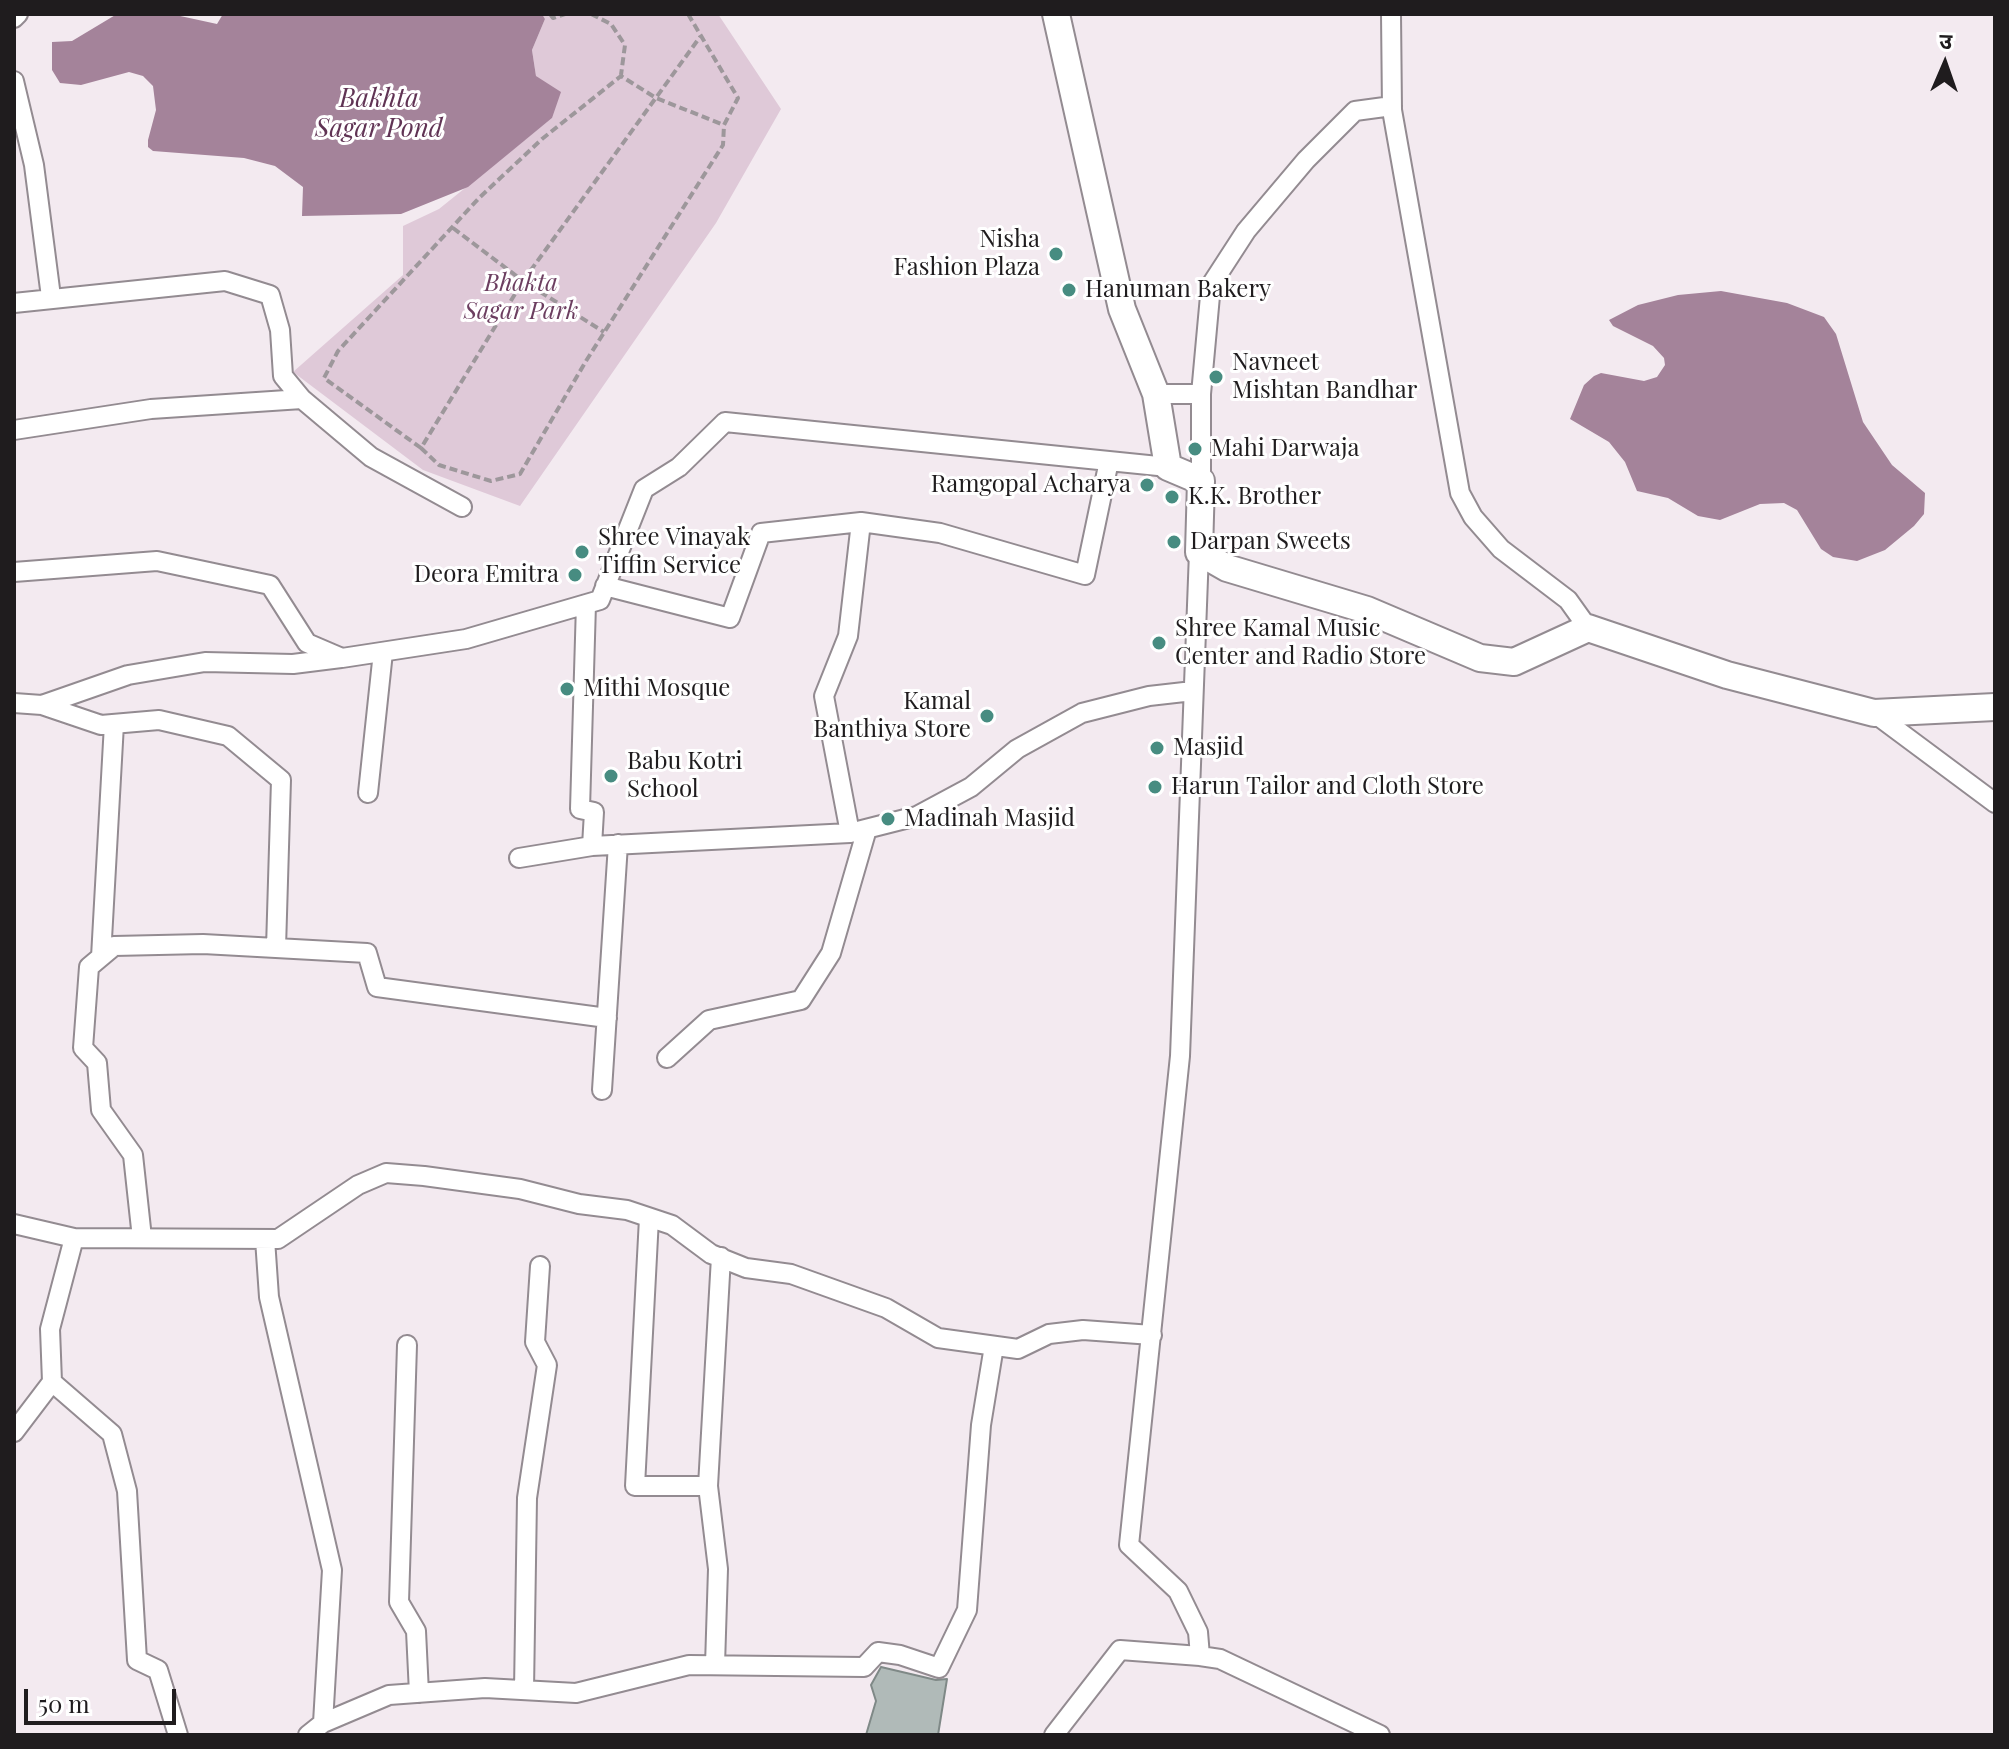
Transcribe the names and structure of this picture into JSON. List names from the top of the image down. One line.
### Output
{"water":["Bakhta Sagar Pond"],"parks":["Bhakta Sagar Park"],"places":["Nisha Fashion Plaza","Hanuman Bakery","Navneet Mishtan Bandhar","Mahi Darwaja","Ramgopal Acharya","K.K. Brother","Darpan Sweets","Shree Vinayak Tiffin Service","Deora Emitra","Shree Kamal Music Center and Radio Store","Mithi Mosque","Kamal Banthiya Store","Masjid","Babu Kotri School","Harun Tailor and Cloth Store","Madinah Masjid"],"scale_bar":"50 m","north":"top"}
